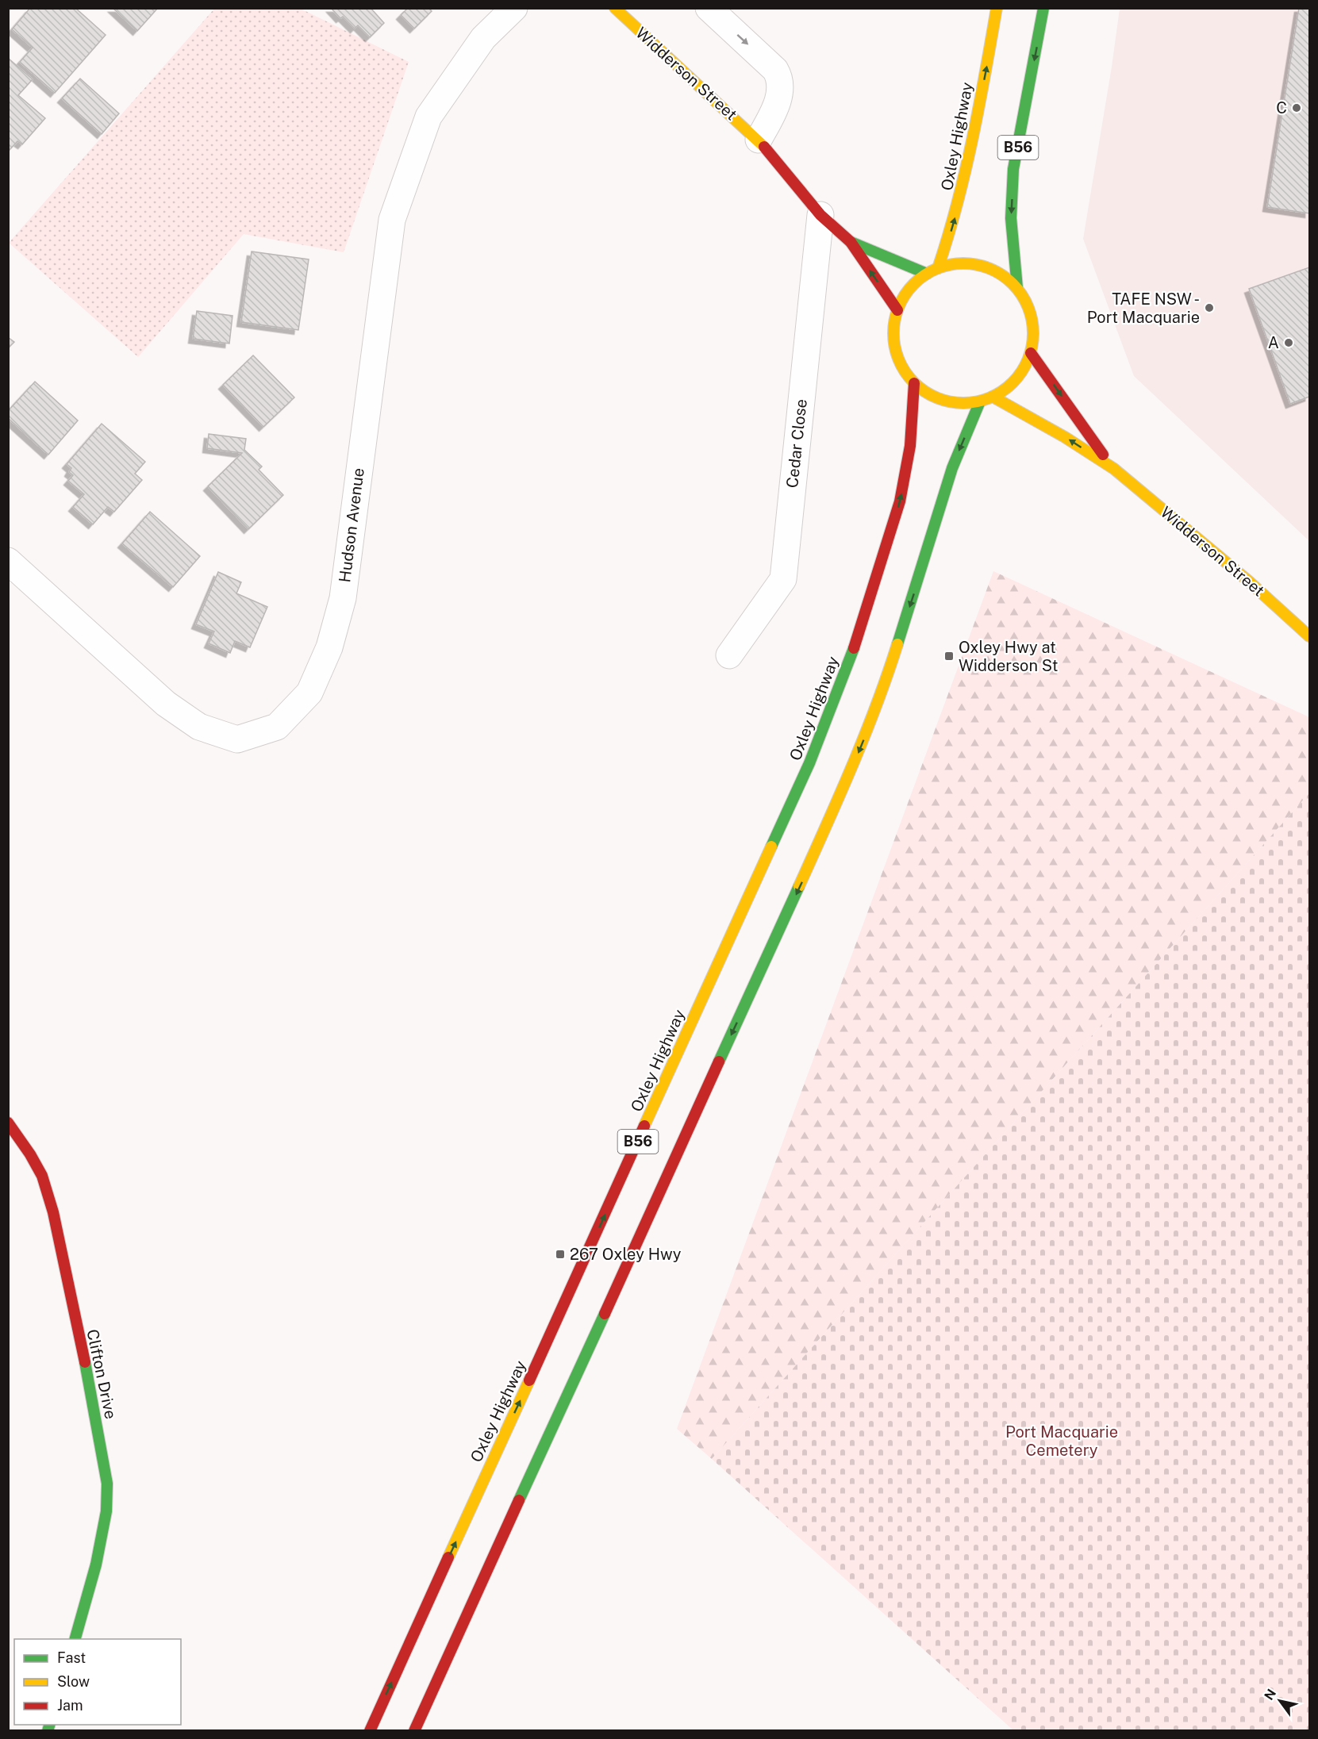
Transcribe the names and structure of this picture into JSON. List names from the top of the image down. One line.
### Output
{"streets":{"main road":["Widderson Street","Oxley Highway","B56","Clifton Drive"],"street":["Cedar Close","Hudson Avenue"]},"crossings":[["Widderson Street","Oxley Highway"],["Widderson Street","B56"],["Widderson Street","Cedar Close"],["Oxley Highway","B56"]],"parks":["Port Macquarie Cemetery"],"places":{"other":["C","TAFE NSW - Port Macquarie","A"],"transit":["Oxley Hwy at Widderson St","267 Oxley Hwy"]},"legend":["Fast","Slow","Jam"],"north":"top left"}
